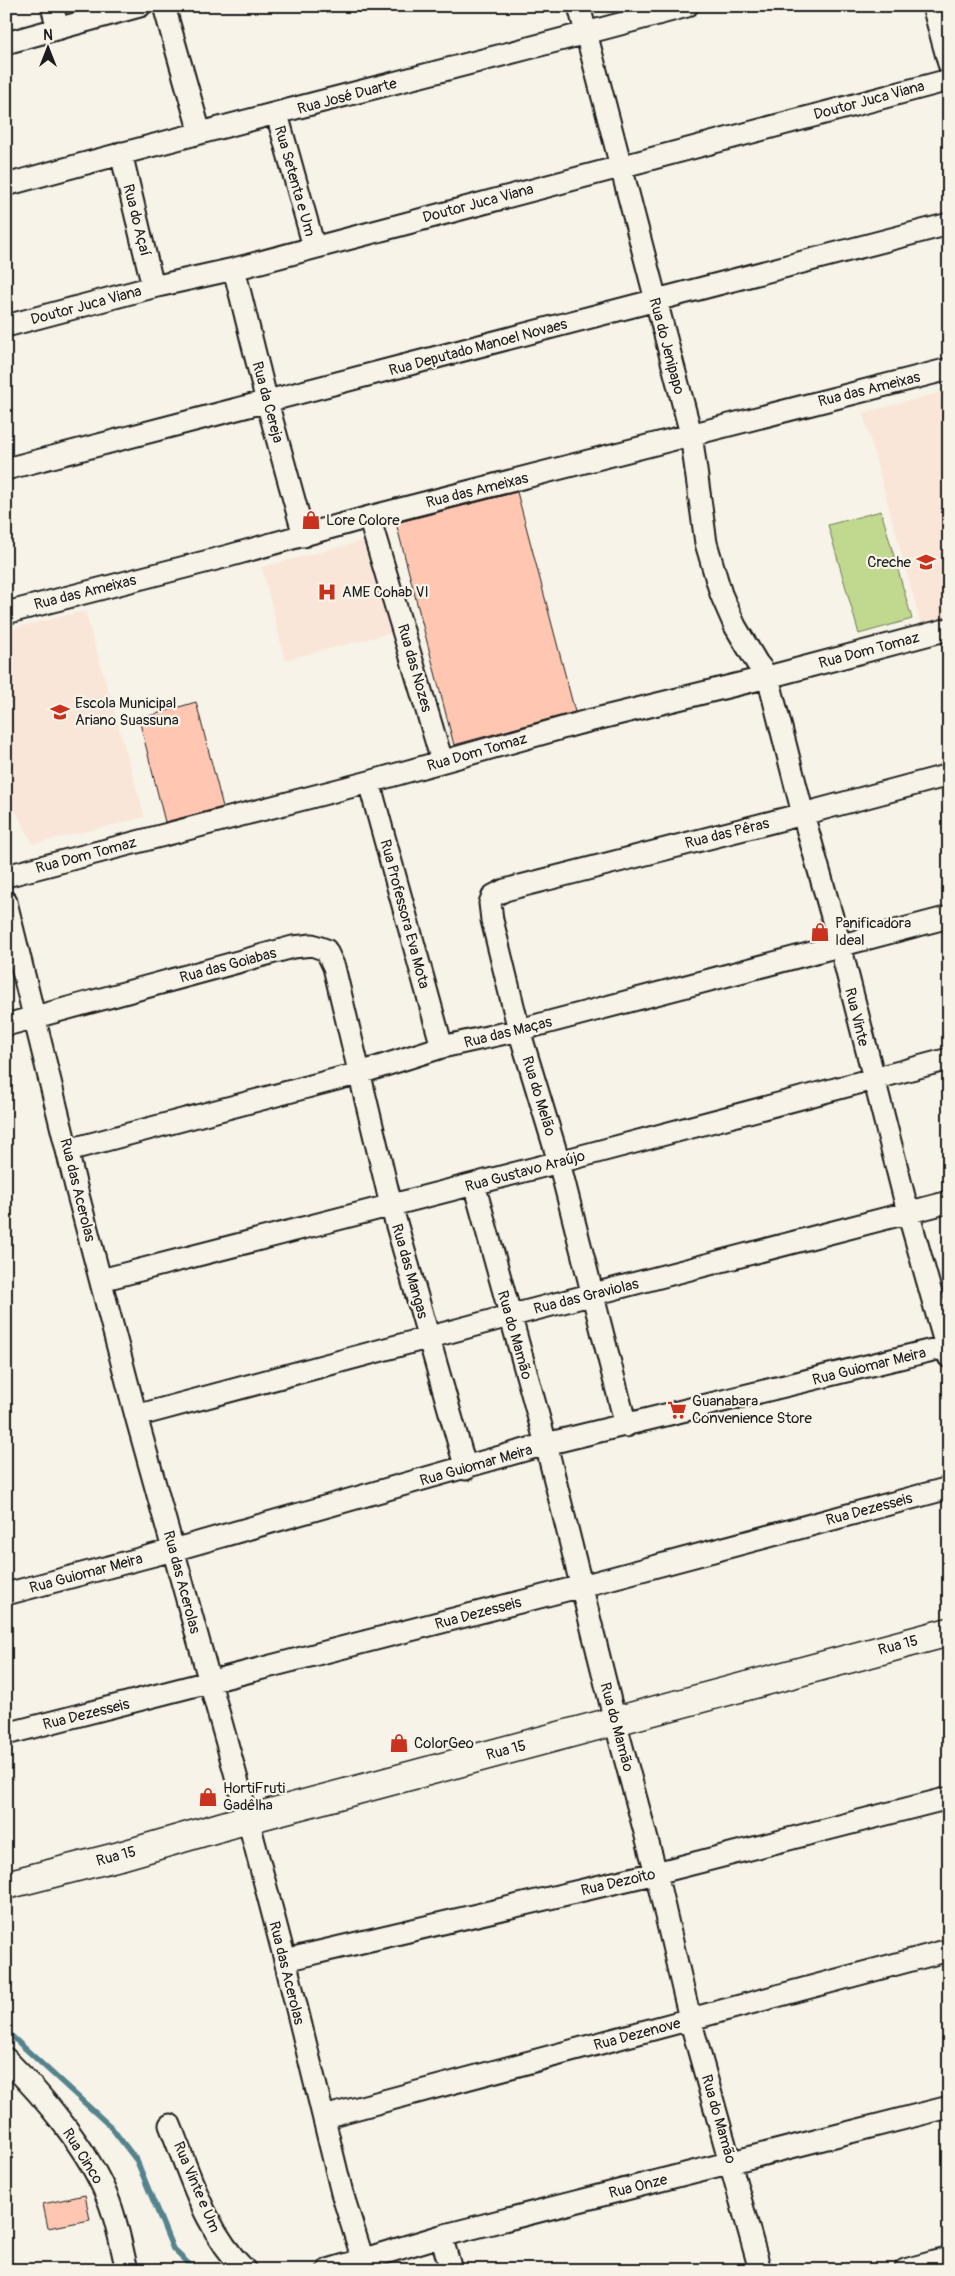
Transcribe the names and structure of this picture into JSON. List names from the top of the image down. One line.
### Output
{"streets":{"main road":["Rua 15"],"street":["Rua José Duarte","Doutor Juca Viana","Rua Setenta e Um","Rua do Açaí","Rua do Jenipapo","Rua Deputado Manoel Novaes","Rua das Ameixas","Rua da Cereja","Rua Dom Tomaz","Rua das Nozes","Rua das Pêras","Rua Professora Eva Mota","Rua das Goiabas","Rua Vinte","Rua das Maças","Rua do Melão","Rua Gustavo Araújo","Rua das Acerolas","Rua das Mangas","Rua das Graviolas","Rua do Mamão","Rua Guiomar Meira","Rua Dezesseis","Rua Dezoito","Rua Dezenove","Rua Cinco","Rua Onze","Rua Vinte e Um"]},"crossings":[["Rua José Duarte","Rua Setenta e Um"],["Rua José Duarte","Rua do Açaí"],["Rua José Duarte","Rua do Jenipapo"],["Doutor Juca Viana","Rua Setenta e Um"],["Doutor Juca Viana","Rua do Açaí"],["Doutor Juca Viana","Rua do Jenipapo"],["Doutor Juca Viana","Rua da Cereja"],["Rua do Jenipapo","Rua Deputado Manoel Novaes"],["Rua do Jenipapo","Rua das Ameixas"],["Rua do Jenipapo","Rua Dom Tomaz"],["Rua do Jenipapo","Rua Vinte"],["Rua Deputado Manoel Novaes","Rua da Cereja"],["Rua das Ameixas","Rua da Cereja"],["Rua das Ameixas","Rua das Nozes"],["Rua Dom Tomaz","Rua das Nozes"],["Rua Dom Tomaz","Rua Professora Eva Mota"],["Rua Dom Tomaz","Rua Vinte"],["Rua das Pêras","Rua Vinte"],["Rua das Pêras","Rua do Melão"],["Rua Professora Eva Mota","Rua das Maças"],["Rua das Goiabas","Rua das Maças"],["Rua das Goiabas","Rua das Acerolas"],["Rua das Goiabas","Rua das Mangas"],["Rua Vinte","Rua das Maças"],["Rua Vinte","Rua Gustavo Araújo"],["Rua Vinte","Rua das Graviolas"],["Rua Vinte","Rua Guiomar Meira"],["Rua das Maças","Rua do Melão"],["Rua das Maças","Rua das Acerolas"],["Rua das Maças","Rua das Mangas"],["Rua do Melão","Rua Gustavo Araújo"],["Rua do Melão","Rua das Graviolas"],["Rua do Melão","Rua Guiomar Meira"],["Rua Gustavo Araújo","Rua das Acerolas"],["Rua Gustavo Araújo","Rua das Mangas"],["Rua Gustavo Araújo","Rua do Mamão"],["Rua das Acerolas","Rua das Graviolas"],["Rua das Acerolas","Rua Guiomar Meira"],["Rua das Acerolas","Rua Dezesseis"],["Rua das Acerolas","Rua 15"],["Rua das Acerolas","Rua Dezoito"],["Rua das Acerolas","Rua Dezenove"],["Rua das Acerolas","Rua Onze"],["Rua das Mangas","Rua das Graviolas"],["Rua das Mangas","Rua Guiomar Meira"],["Rua das Graviolas","Rua do Mamão"],["Rua do Mamão","Rua Guiomar Meira"],["Rua do Mamão","Rua Dezesseis"],["Rua do Mamão","Rua 15"],["Rua do Mamão","Rua Dezoito"],["Rua do Mamão","Rua Dezenove"],["Rua do Mamão","Rua Onze"]],"places":{"shop":["Lore Colore","Panificadora Ideal","ColorGeo","HortiFruti Gadêlha"],"school or university":["Creche","Escola Municipal Ariano Suassuna"],"hospital":["AME Cohab VI"],"supermarket":["Guanabara Convenience Store"]},"north":"top"}
